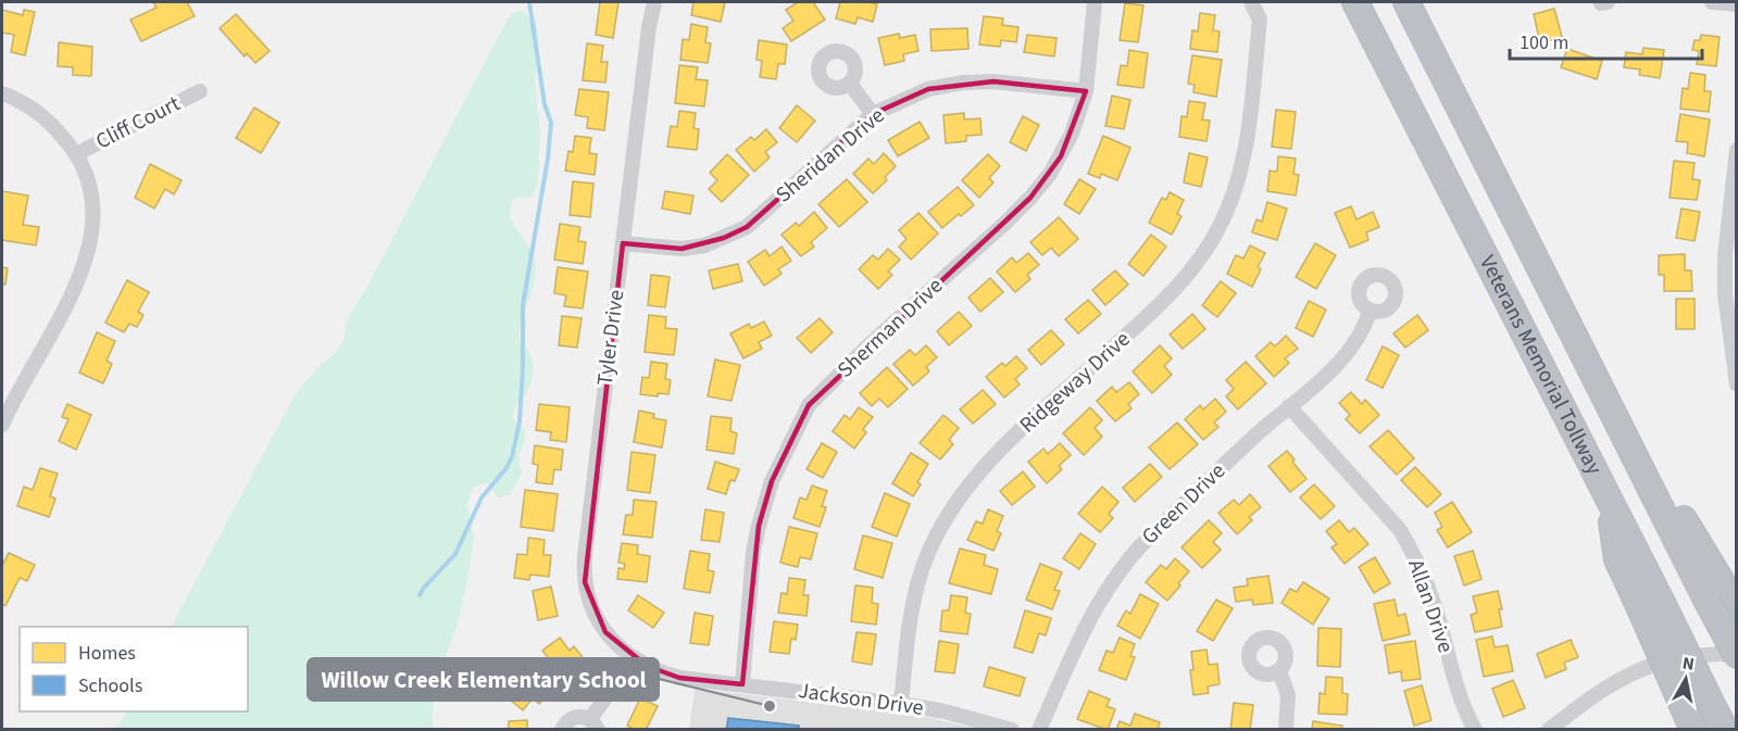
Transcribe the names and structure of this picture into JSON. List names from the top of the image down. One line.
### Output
{"streets":{"highway":["Veterans Memorial Tollway"],"street":["Cliff Court","Sheridan Drive","Sherman Drive","Tyler Drive","Ridgeway Drive","Green Drive","Allan Drive","Jackson Drive"]},"crossings":[["Sheridan Drive","Sherman Drive"],["Sheridan Drive","Tyler Drive"],["Sherman Drive","Jackson Drive"],["Tyler Drive","Jackson Drive"],["Ridgeway Drive","Jackson Drive"],["Green Drive","Allan Drive"]],"places":["Willow Creek Elementary School"],"legend":["Homes","Schools"],"scale_bar":"100 m","north":"top"}
